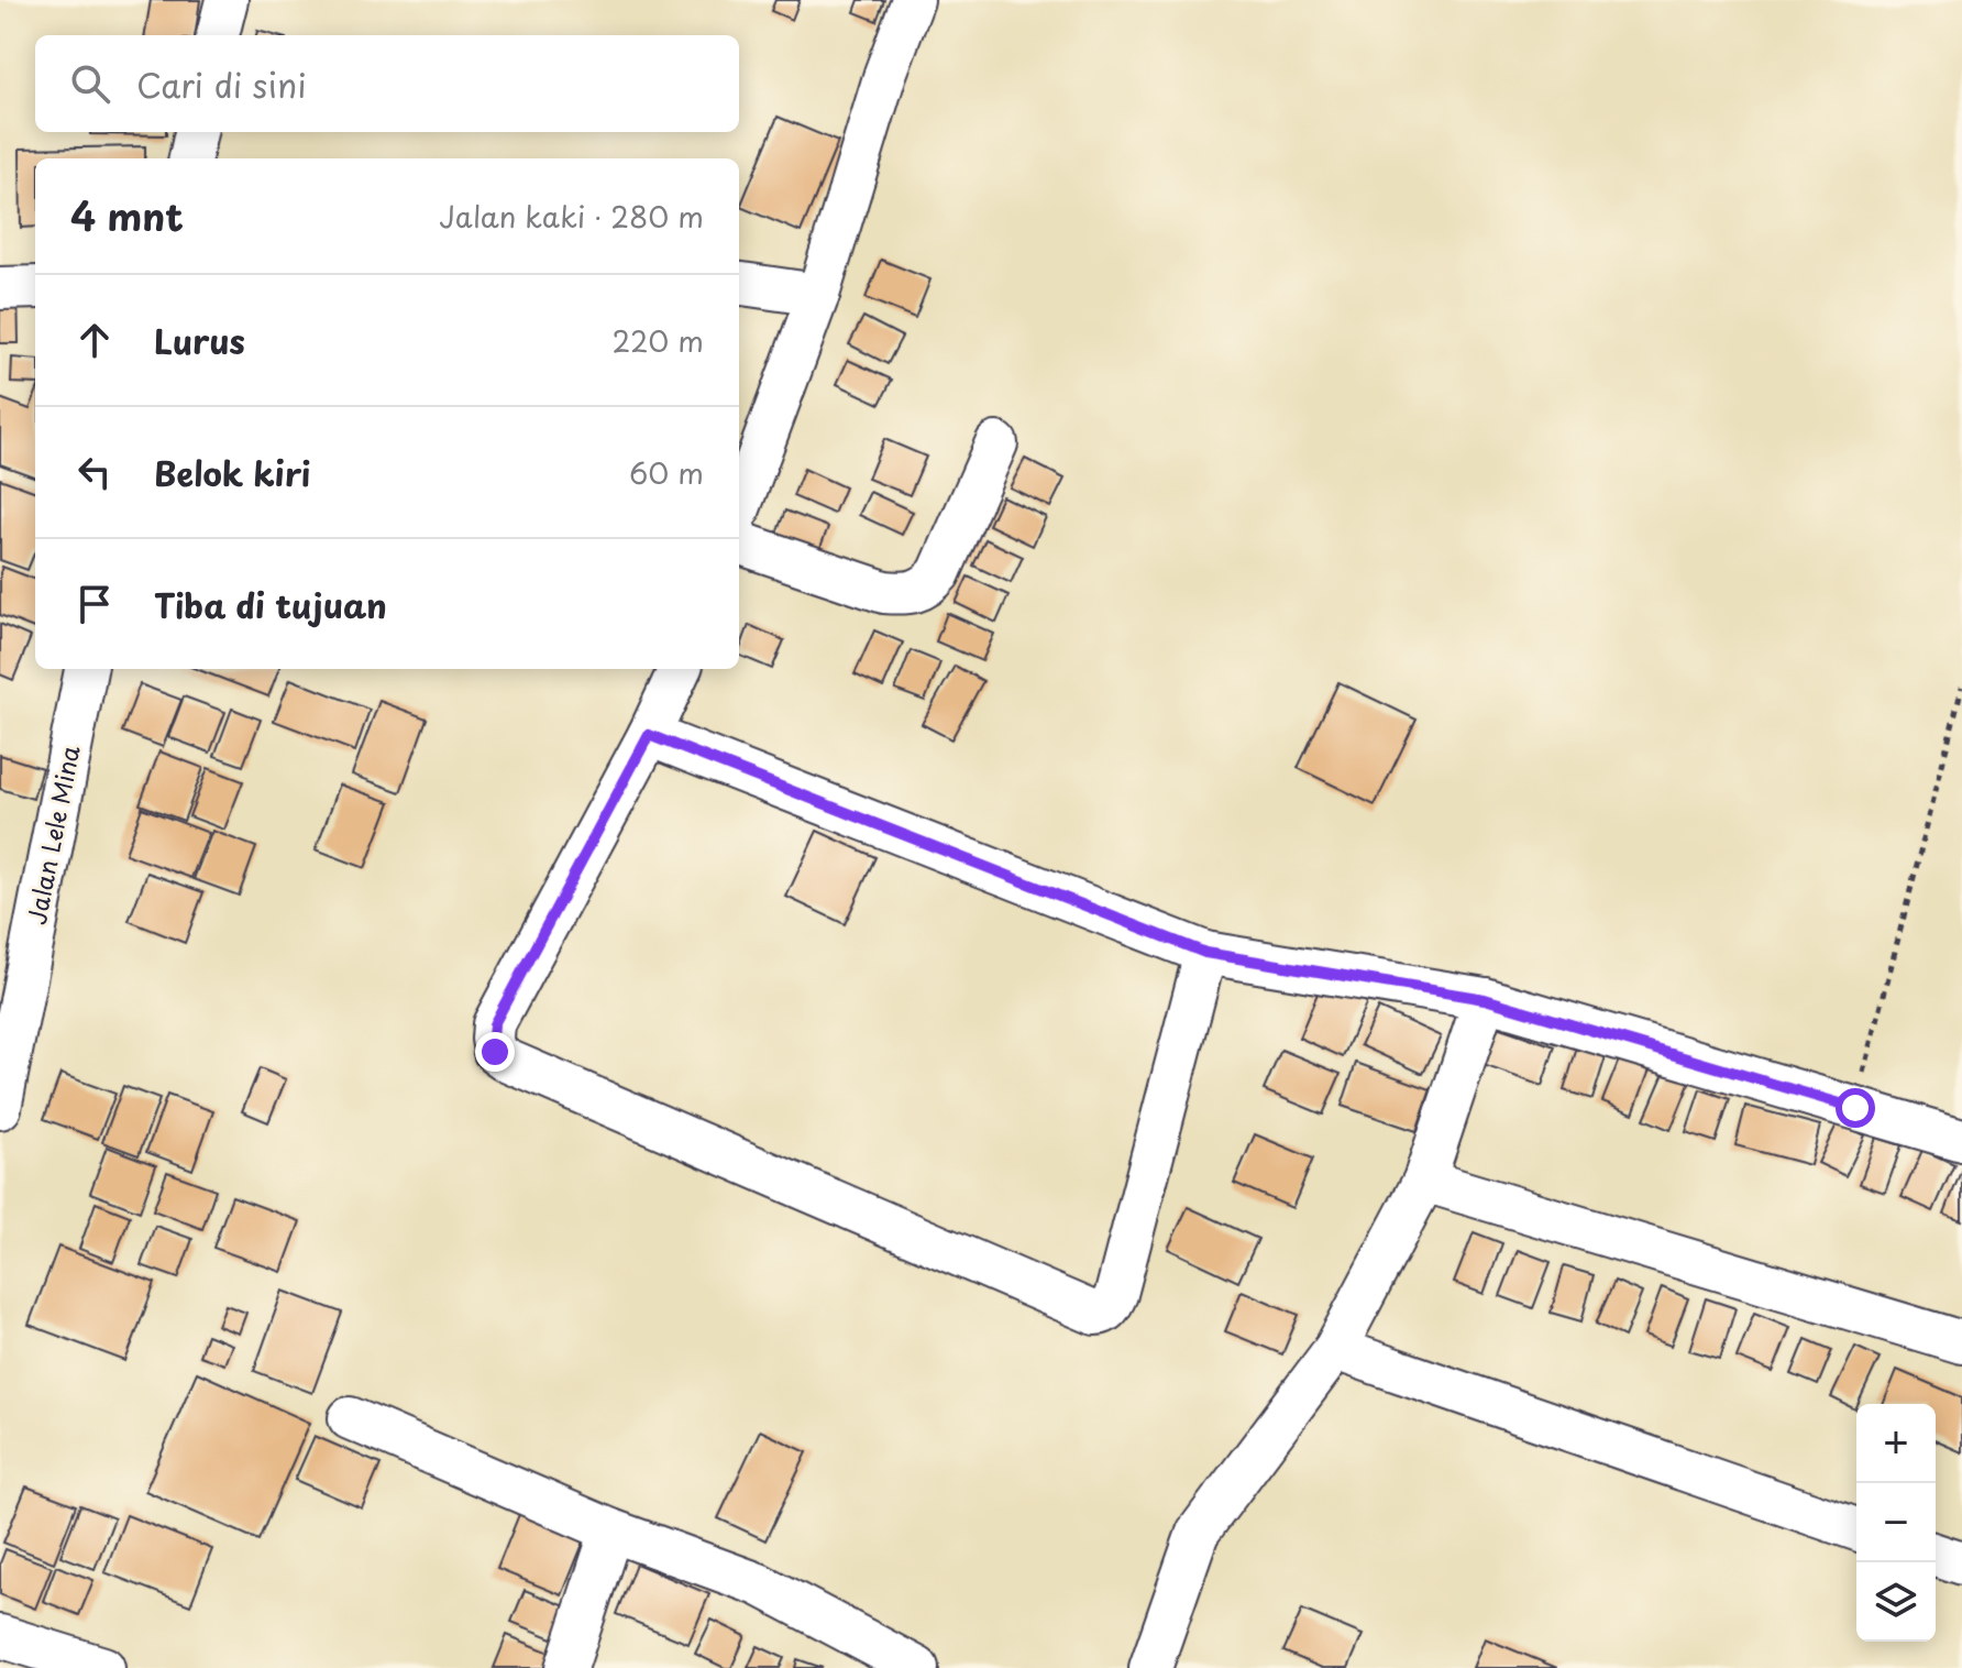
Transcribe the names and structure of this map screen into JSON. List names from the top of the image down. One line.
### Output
{"streets":{"street":["Jalan Lele Mina"]},"page":{"search":"Cari di sini","heading":["4 mnt","Jalan kaki · 280 m"],"list":[["Lurus","220 m"],["Belok kiri","60 m"],"Tiba di tujuan"],"map_buttons":["+","−"]}}
